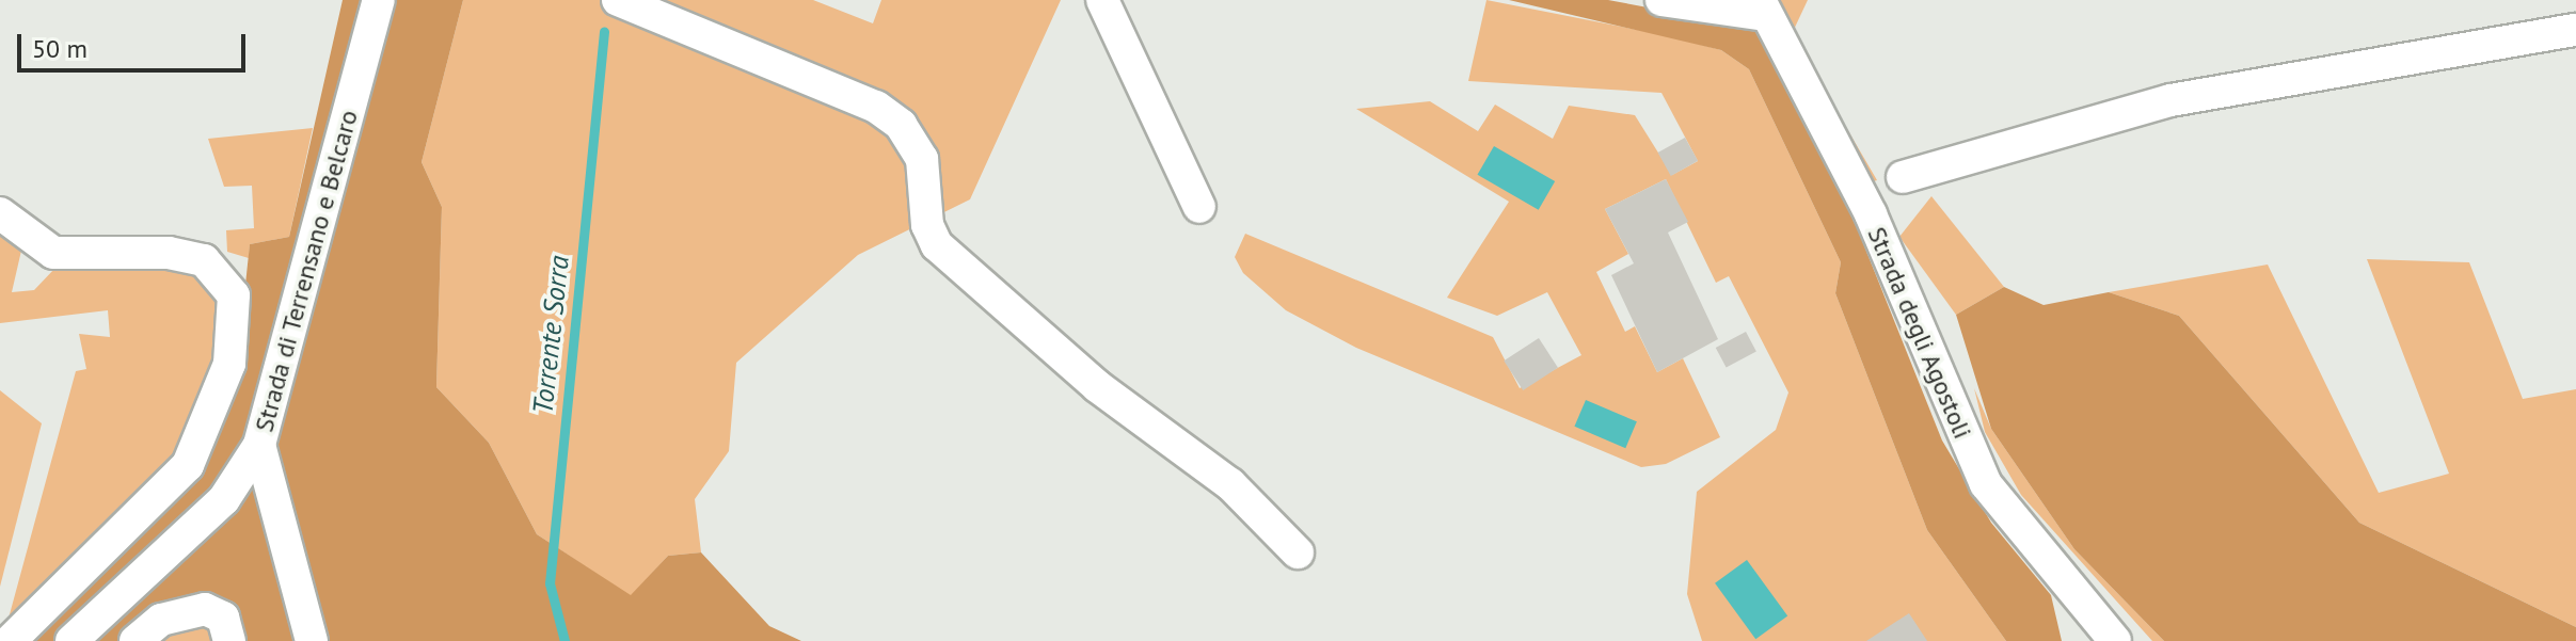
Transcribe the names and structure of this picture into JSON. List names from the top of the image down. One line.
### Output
{"streets":{"street":["Strada di Terrensano e Belcaro","Strada degli Agostoli"]},"water":["Torrente Sorra"],"scale_bar":"50 m"}
